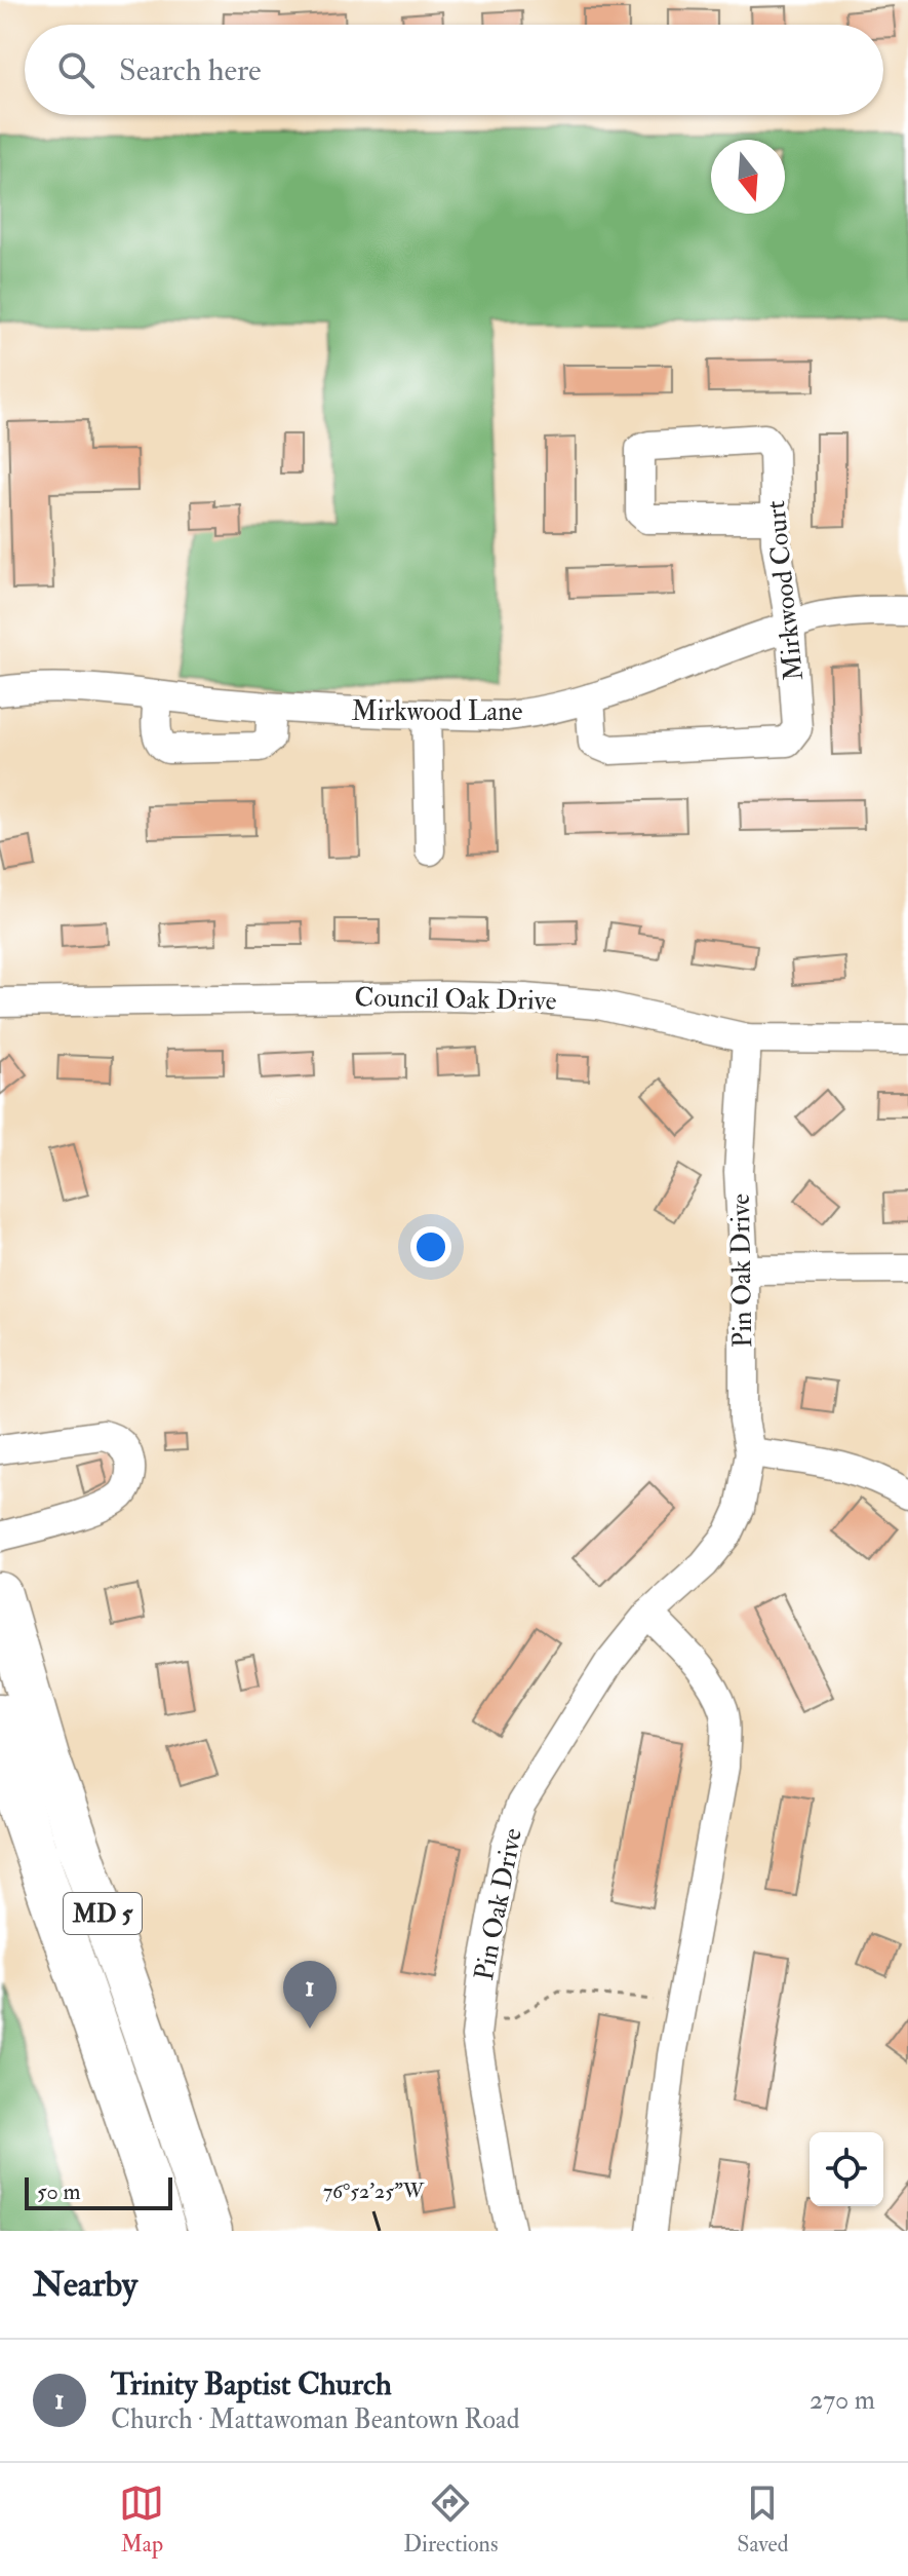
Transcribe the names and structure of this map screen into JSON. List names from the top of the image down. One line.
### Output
{"streets":{"highway":["MD 5"],"street":["Mirkwood Court","Mirkwood Lane","Council Oak Drive","Pin Oak Drive"]},"crossings":[["Mirkwood Court","Mirkwood Lane"],["Council Oak Drive","Pin Oak Drive"]],"scale_bar":"50 m","north":"bottom","page":{"search":"Search here","pins":"1","scale":"50 m","heading":"Nearby","list":[{"mark":"1","name":"Trinity Baptist Church","note":"Church · Mattawoman Beantown Road","value":"270 m"}],"nav":["Map","Directions","Saved"]},"coordinates":["76°52'25\"W"]}
